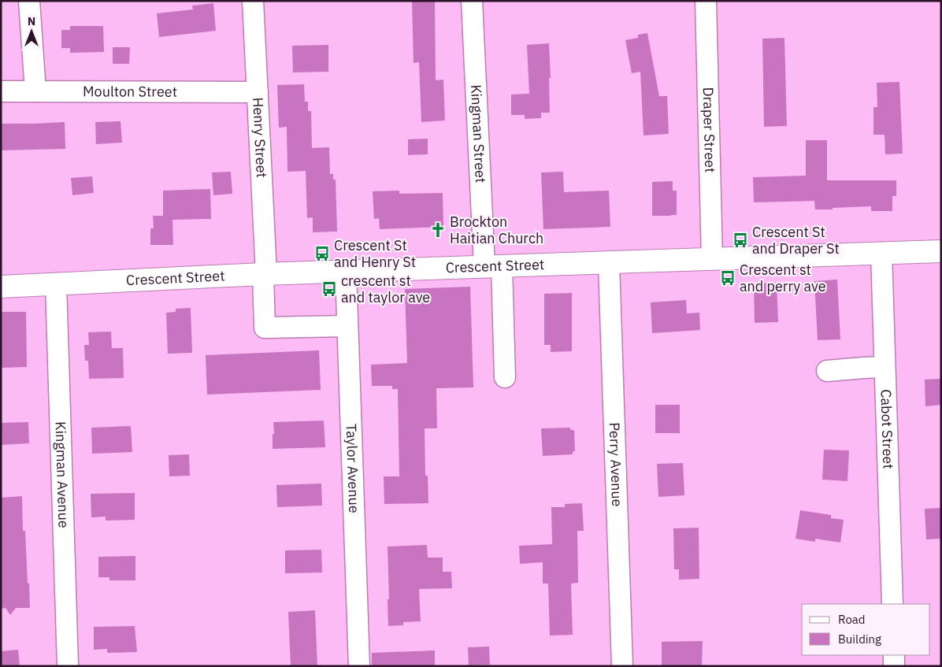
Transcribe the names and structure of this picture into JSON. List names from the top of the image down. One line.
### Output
{"streets":{"main road":["Crescent Street"],"street":["Moulton Street","Draper Street","Kingman Street","Henry Street","Cabot Street","Perry Avenue","Taylor Avenue","Kingman Avenue"]},"crossings":[["Moulton Street","Henry Street"],["Draper Street","Crescent Street"],["Kingman Street","Crescent Street"],["Henry Street","Crescent Street"],["Henry Street","Taylor Avenue"],["Crescent Street","Cabot Street"],["Crescent Street","Perry Avenue"],["Crescent Street","Taylor Avenue"],["Crescent Street","Kingman Avenue"]],"places":{"church":["Brockton Haitian Church"],"bus stop":["Crescent St and Draper St","Crescent St and Henry St","Crescent st and perry ave","crescent st and taylor ave"]},"legend":["Road","Building"],"north":"top"}
